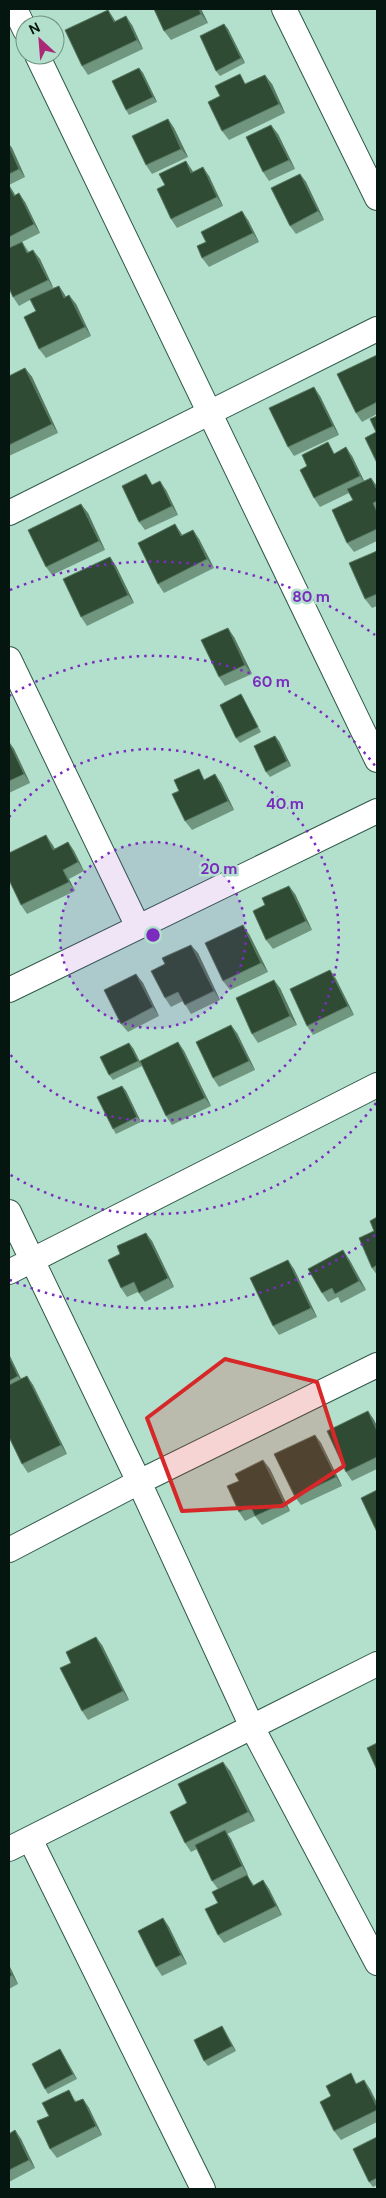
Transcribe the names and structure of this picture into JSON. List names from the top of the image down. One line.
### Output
{"north":"top left","rings":["80 m","60 m","40 m","20 m"]}
